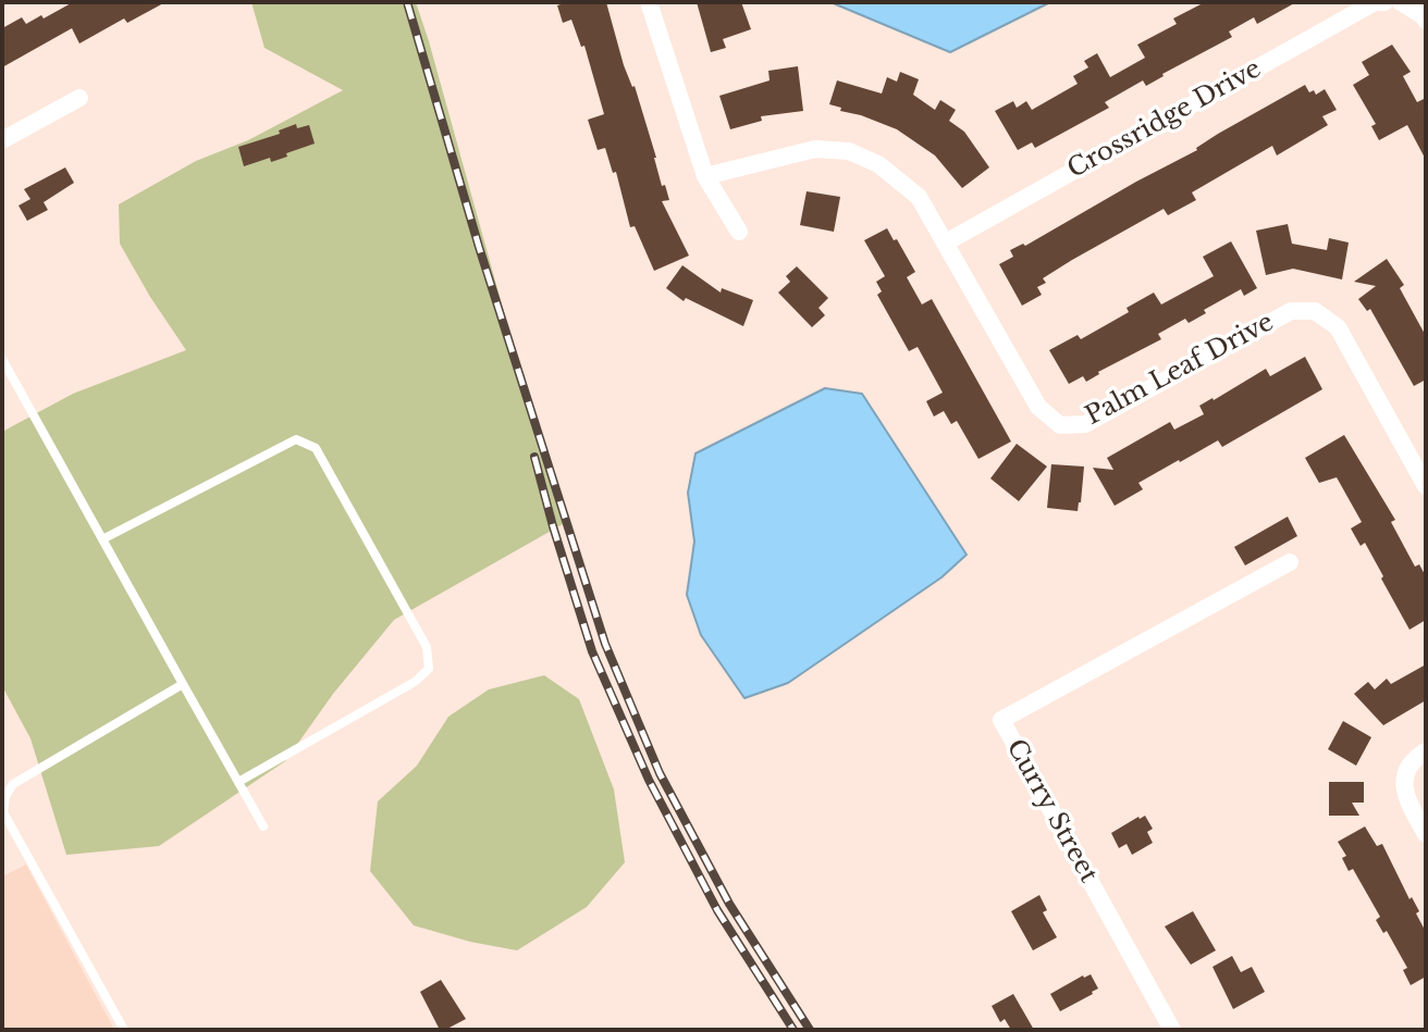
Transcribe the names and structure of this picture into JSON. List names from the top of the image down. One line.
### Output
{"streets":{"street":["Crossridge Drive","Palm Leaf Drive","Curry Street"]},"crossings":[["Crossridge Drive","Palm Leaf Drive"]]}
